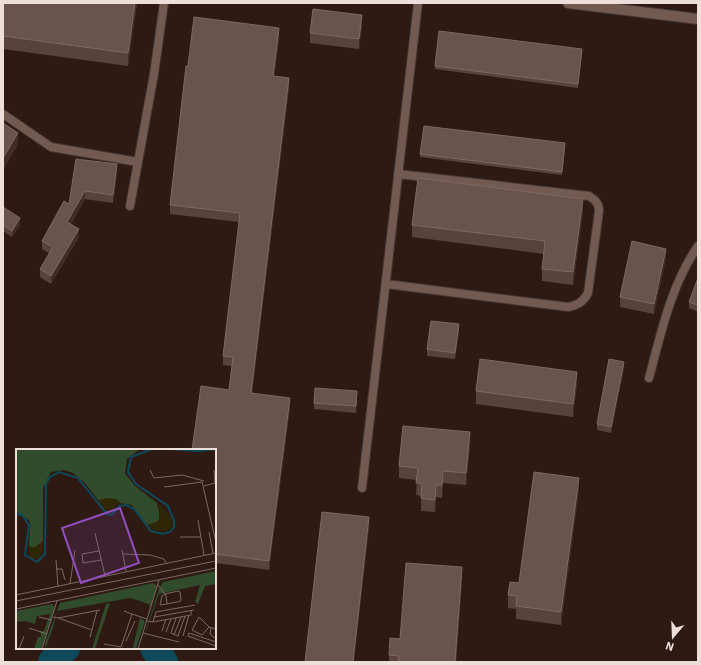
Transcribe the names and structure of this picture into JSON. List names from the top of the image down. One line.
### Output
{"north":"bottom"}
